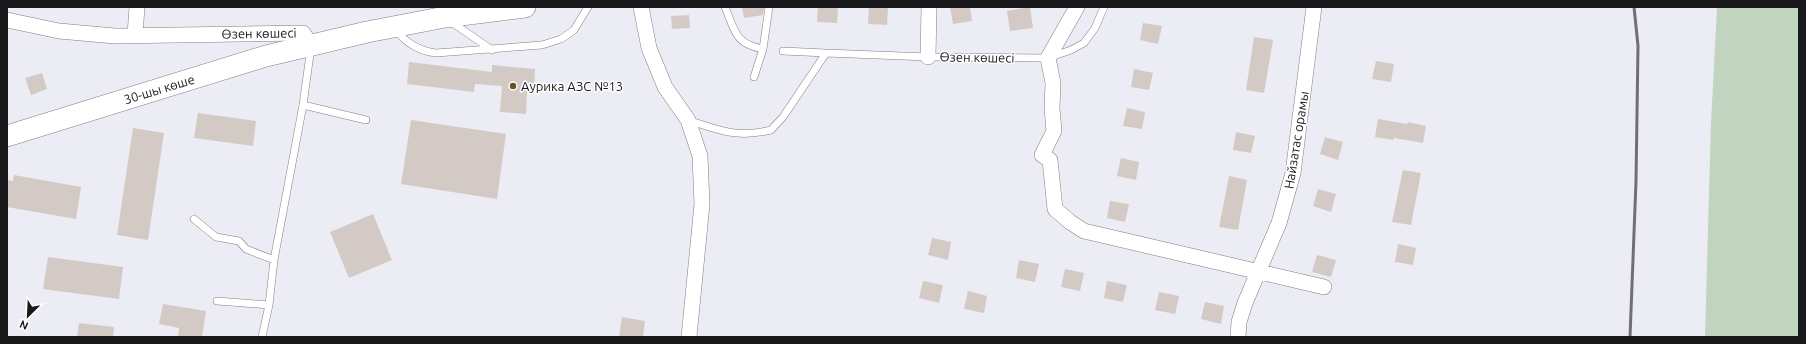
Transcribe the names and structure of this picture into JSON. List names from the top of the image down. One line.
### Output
{"streets":{"main road":["Өзен көшесі","30-шы көше"],"street":["Найзатас орамы"]},"crossings":[["Өзен көшесі","30-шы көше"]],"places":["Аурика АЗС №13"],"north":"bottom left"}
